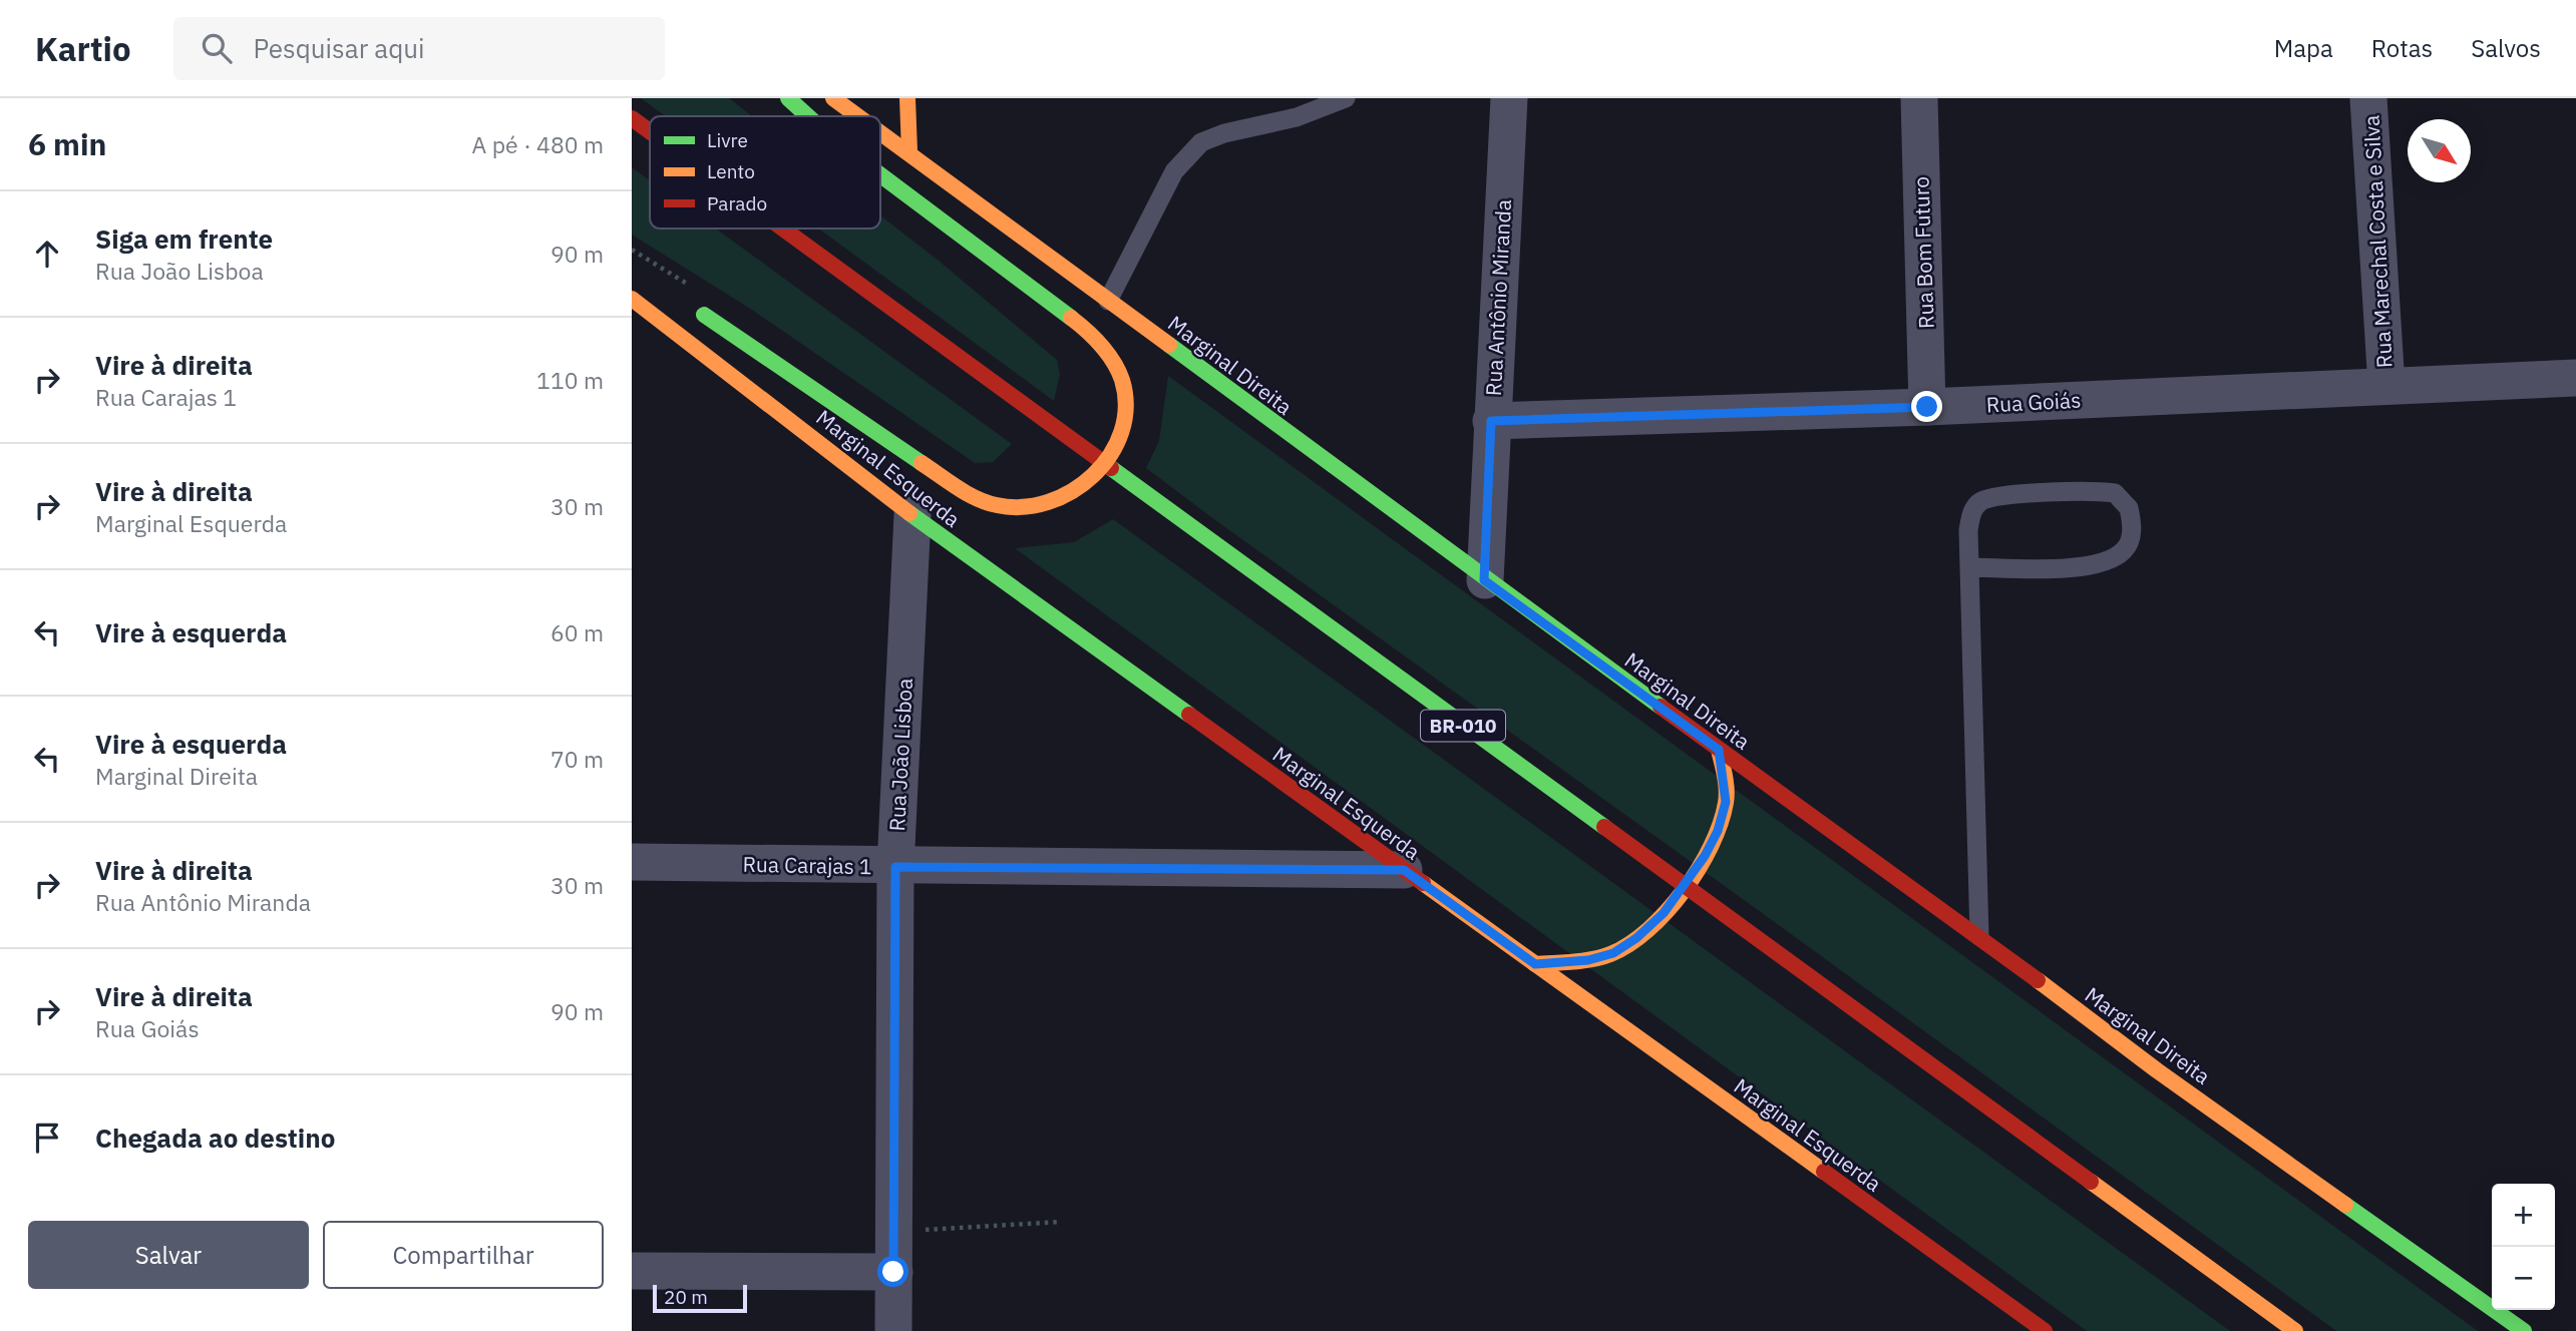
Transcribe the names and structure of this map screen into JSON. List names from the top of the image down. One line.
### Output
{"streets":{"main road":["Marginal Direita","Marginal Esquerda","BR-010"],"street":["Rua Marechal Costa e Silva","Rua Bom Futuro","Rua Antônio Miranda","Rua Goiás","Rua João Lisboa","Rua Carajas 1"]},"crossings":[["Rua Marechal Costa e Silva","Rua Goiás"],["Rua Bom Futuro","Rua Goiás"],["Rua Antônio Miranda","Marginal Direita"],["Rua Antônio Miranda","Rua Goiás"],["Marginal Esquerda","Rua João Lisboa"],["Marginal Esquerda","Rua Carajas 1"],["Rua João Lisboa","Rua Carajas 1"]],"legend":["Livre","Lento","Parado"],"scale_bar":"20 m","north":"bottom right","page":{"header":"Kartio","search":"Pesquisar aqui","nav":["Mapa","Rotas","Salvos"],"heading":["6 min","A pé · 480 m"],"list":[["Siga em frente","Rua João Lisboa","90 m"],["Vire à direita","Rua Carajas 1","110 m"],["Vire à direita","Marginal Esquerda","30 m"],["Vire à esquerda","60 m"],["Vire à esquerda","Marginal Direita","70 m"],["Vire à direita","Rua Antônio Miranda","30 m"],["Vire à direita","Rua Goiás","90 m"],"Chegada ao destino"],"map_buttons":["+","−"],"buttons":["Salvar","Compartilhar"],"scale":"20 m"}}
